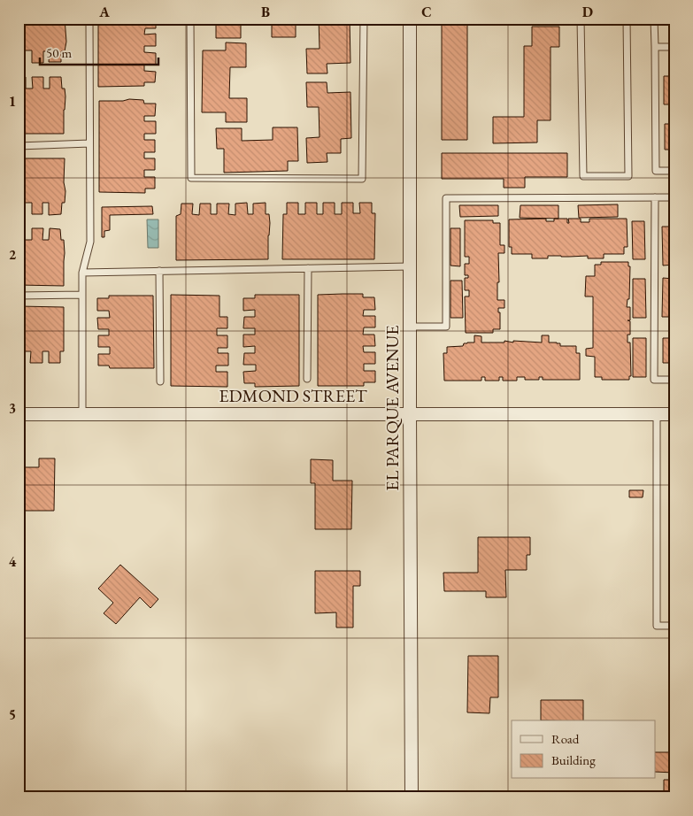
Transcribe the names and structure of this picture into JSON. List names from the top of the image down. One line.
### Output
{"streets":{"street":["EDMOND STREET","EL PARQUE AVENUE"]},"crossings":[["EDMOND STREET","EL PARQUE AVENUE"]],"legend":["Road","Building"],"scale_bar":"50 m","grid":{"columns":["A","B","C","D"],"rows":["1","2","3","4","5"]}}
